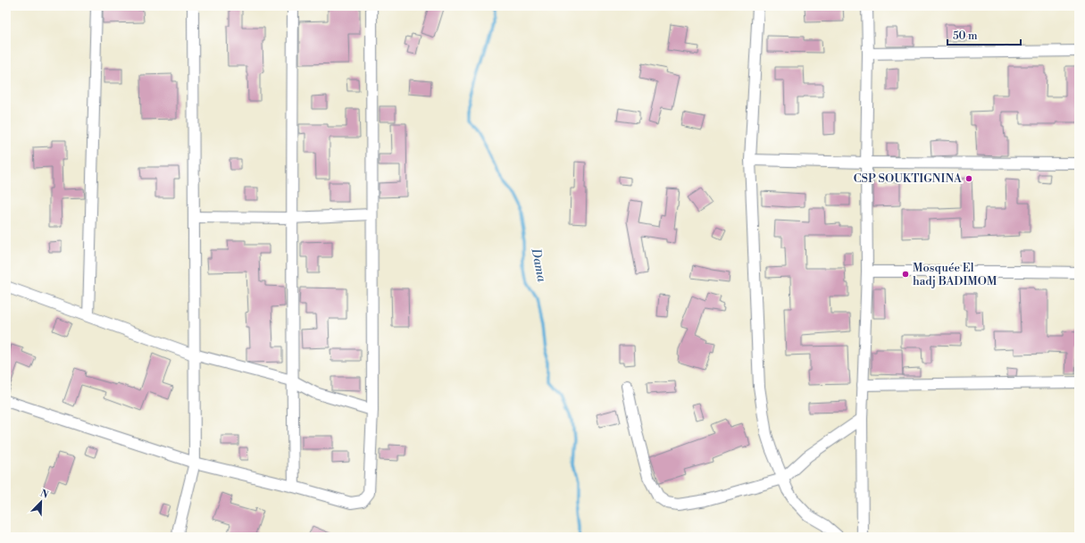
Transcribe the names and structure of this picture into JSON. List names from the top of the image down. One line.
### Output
{"water":["Dama"],"places":["CSP SOUKTIGNINA","Mosquée El hadj BADIMOM"],"scale_bar":"50 m","north":"top right"}
